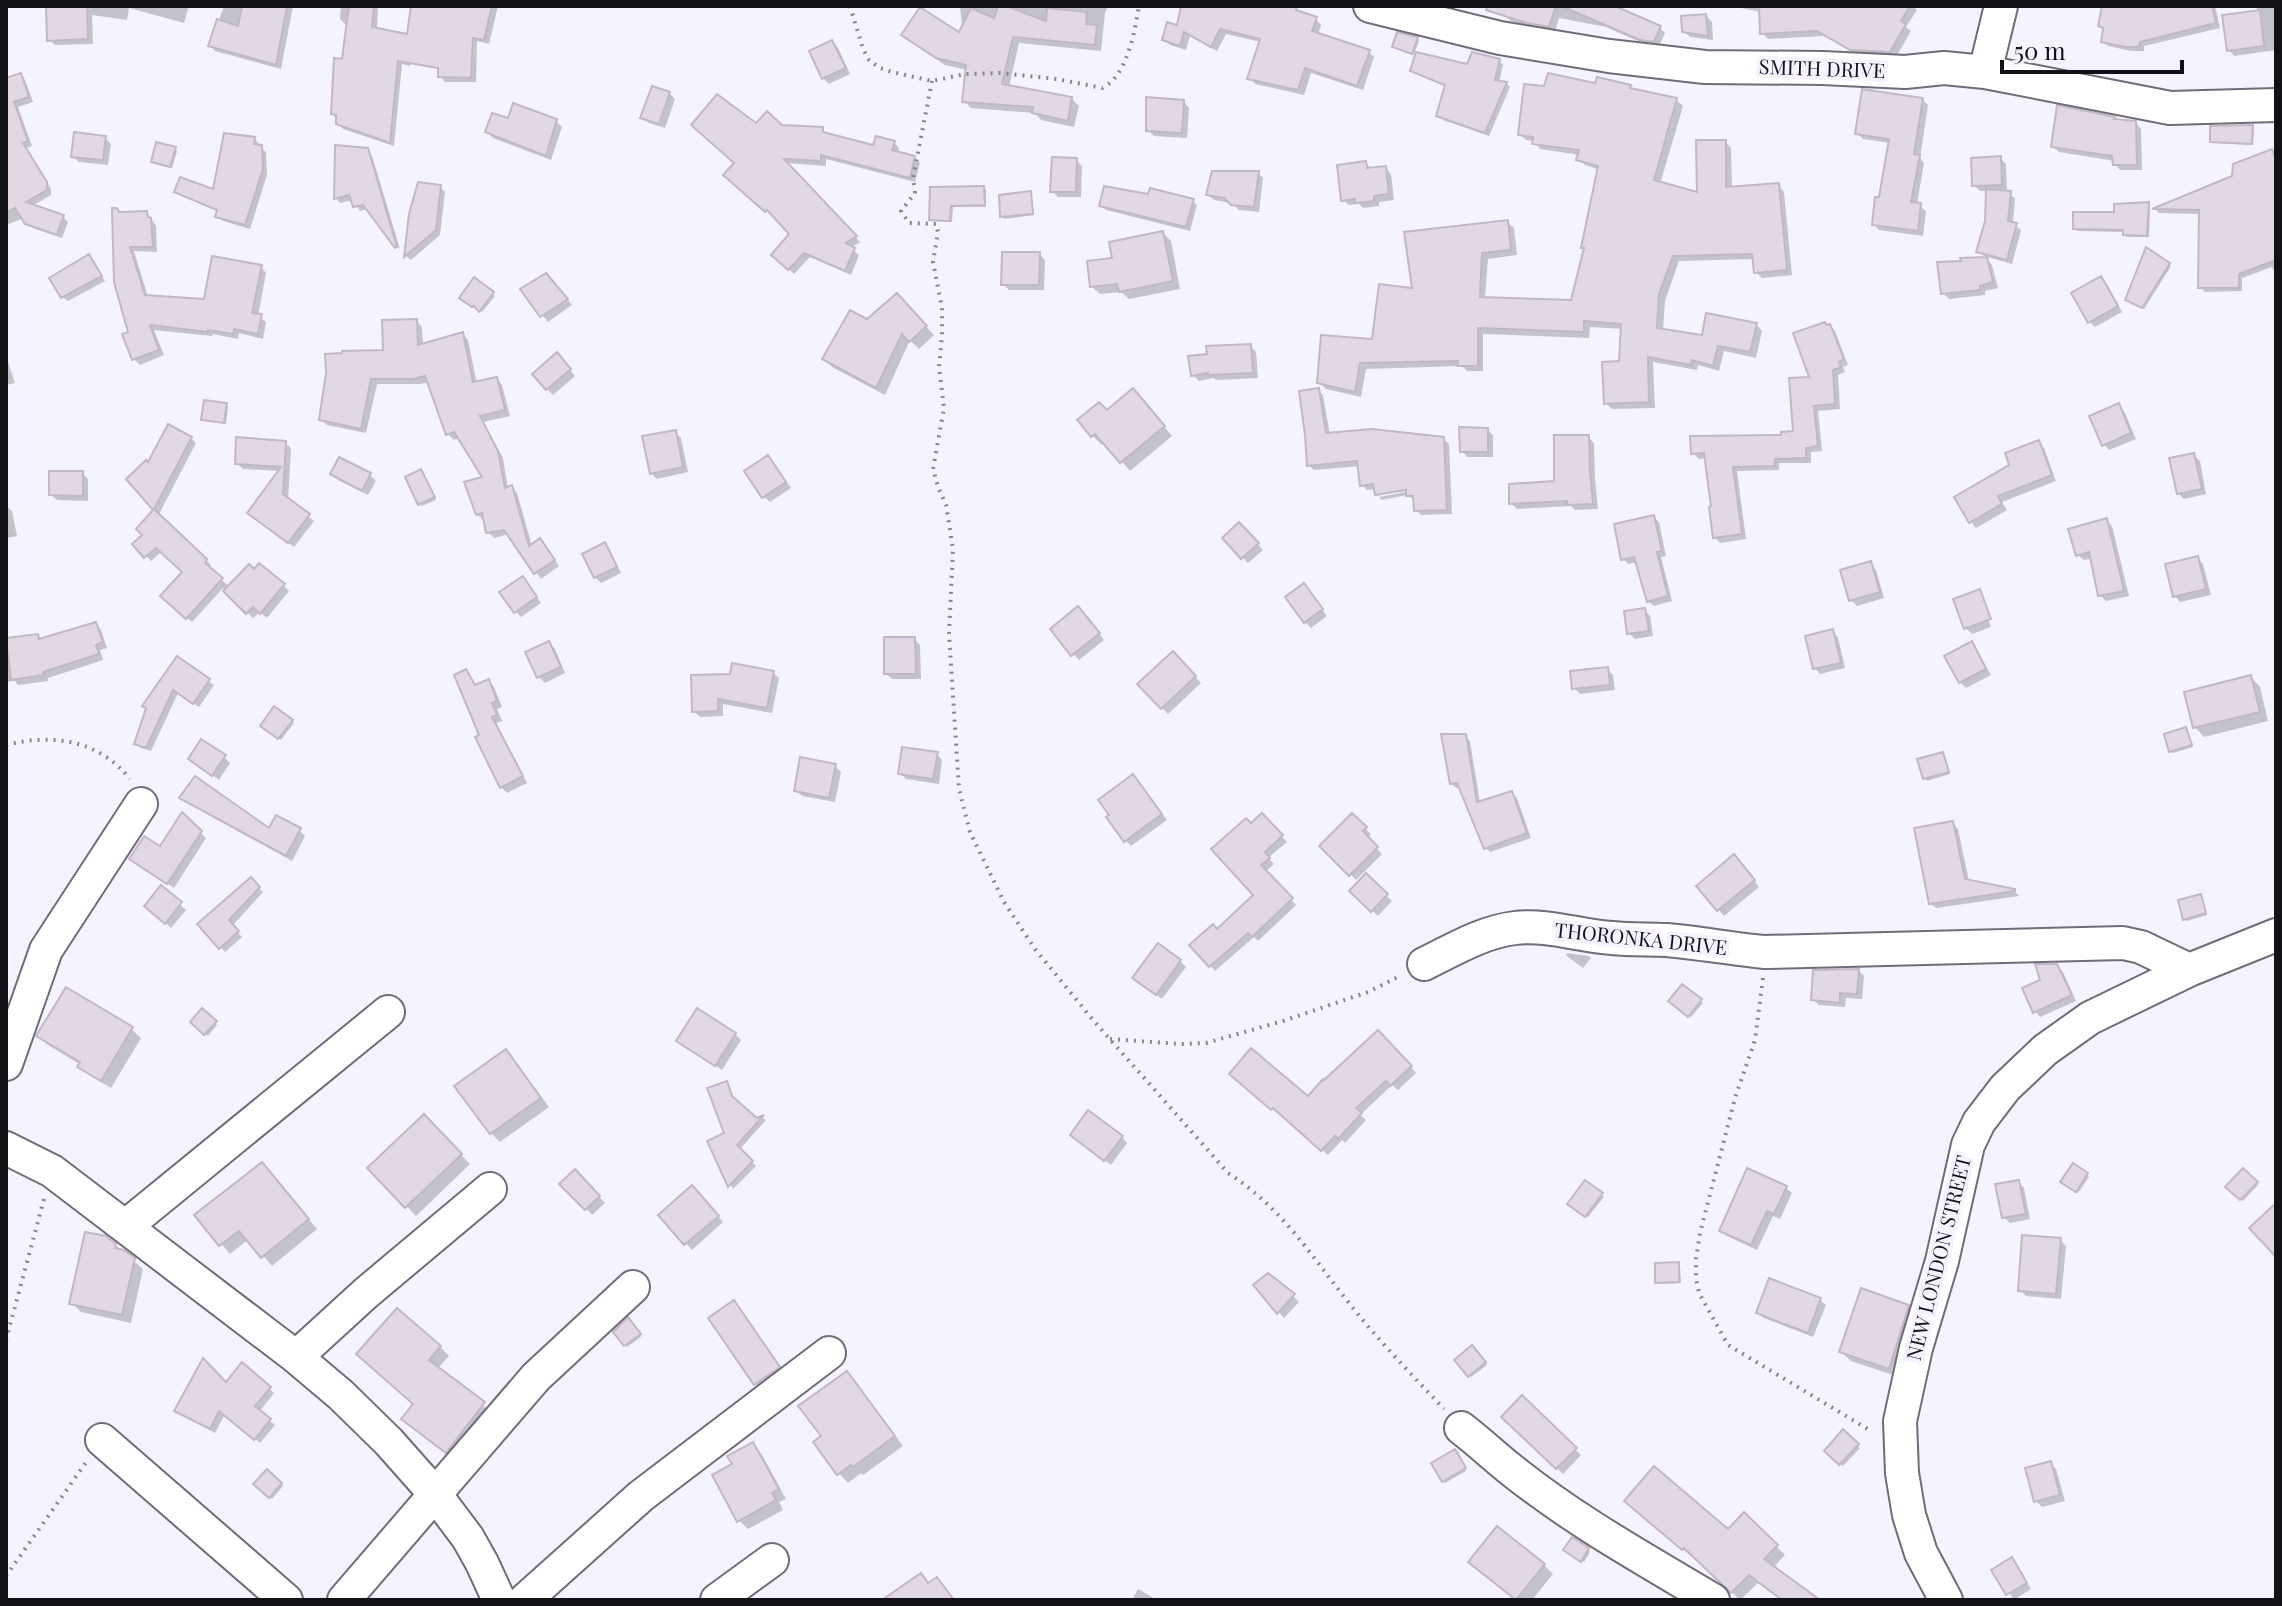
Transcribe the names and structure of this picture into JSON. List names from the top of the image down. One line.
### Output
{"streets":{"street":["SMITH DRIVE","THORONKA DRIVE","NEW LONDON STREET"]},"crossings":[["THORONKA DRIVE","NEW LONDON STREET"]],"scale_bar":"50 m"}
